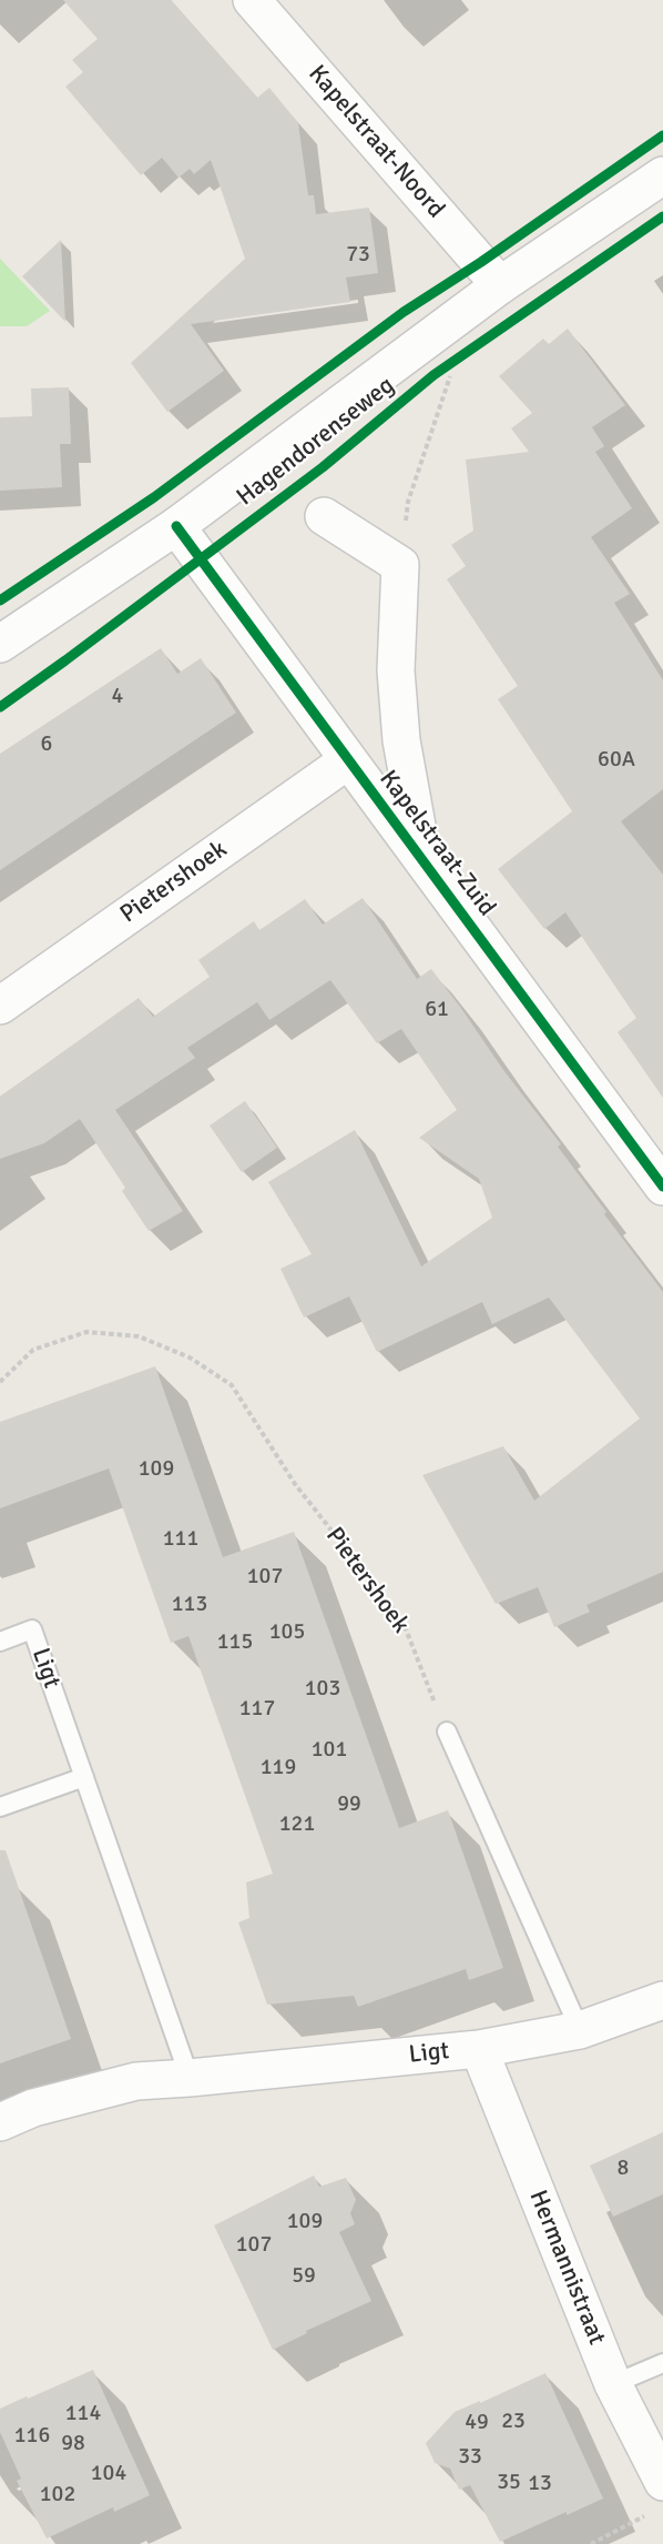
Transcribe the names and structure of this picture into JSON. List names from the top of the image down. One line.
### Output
{"streets":{"street":["Kapelstraat-Noord","Hagendorenseweg","Kapelstraat-Zuid","Pietershoek","Ligt","Hermannistraat"]},"crossings":[["Kapelstraat-Noord","Hagendorenseweg"],["Hagendorenseweg","Kapelstraat-Zuid"],["Kapelstraat-Zuid","Pietershoek"],["Ligt","Hermannistraat"]],"house_numbers":["73","4","6","60A","61","109","111","107","113","105","115","103","117","101","119","99","121","8","109","107","59","114","23","49","116","98","33","104","35","13","102"]}
